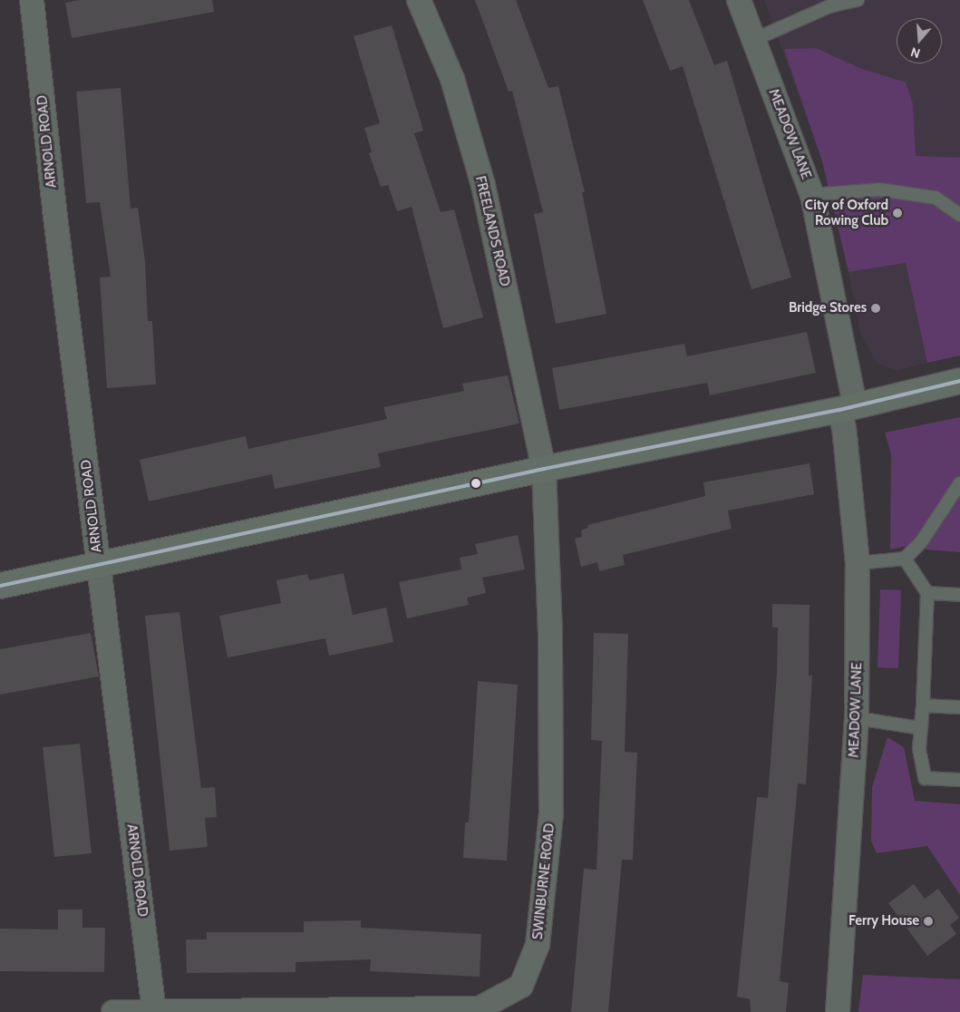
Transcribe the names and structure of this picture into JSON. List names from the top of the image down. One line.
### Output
{"streets":{"street":["MEADOW LANE","ARNOLD ROAD","FREELANDS ROAD","SWINBURNE ROAD"]},"crossings":[["ARNOLD ROAD","SWINBURNE ROAD"],["FREELANDS ROAD","SWINBURNE ROAD"]],"places":["City of Oxford Rowing Club","Bridge Stores","Ferry House"],"north":"bottom"}
